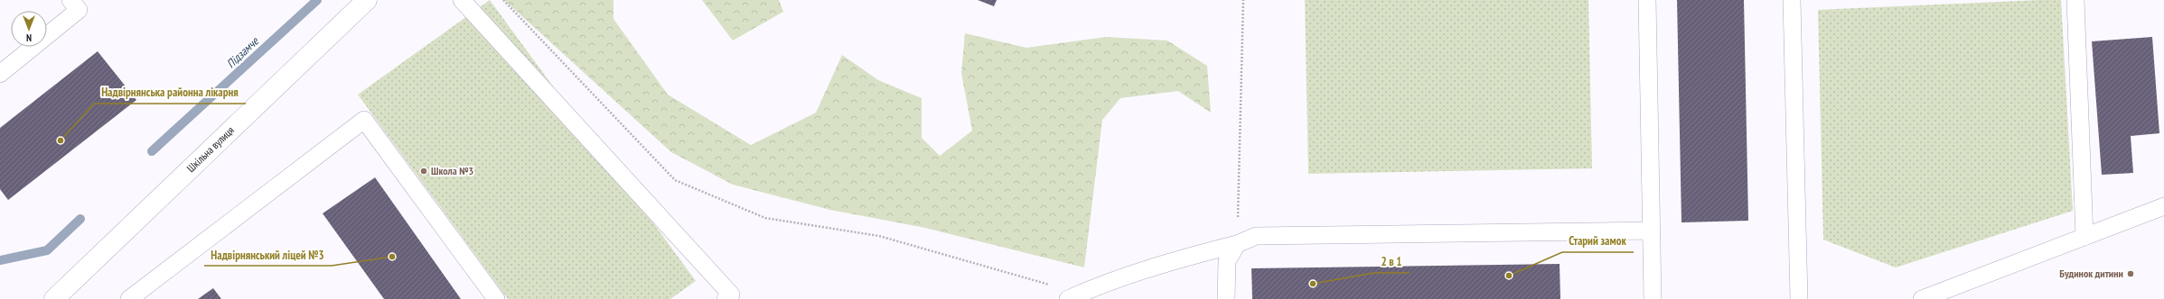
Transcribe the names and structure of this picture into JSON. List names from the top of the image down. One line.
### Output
{"streets":{"street":["Шкільна вулиця"]},"water":["Підзамче"],"places":["Надвірнянська районна лікарня","Школа №3","Надвірнянський ліцей №3","Будинок дитини","Старий замок","2 в 1"],"north":"bottom"}
